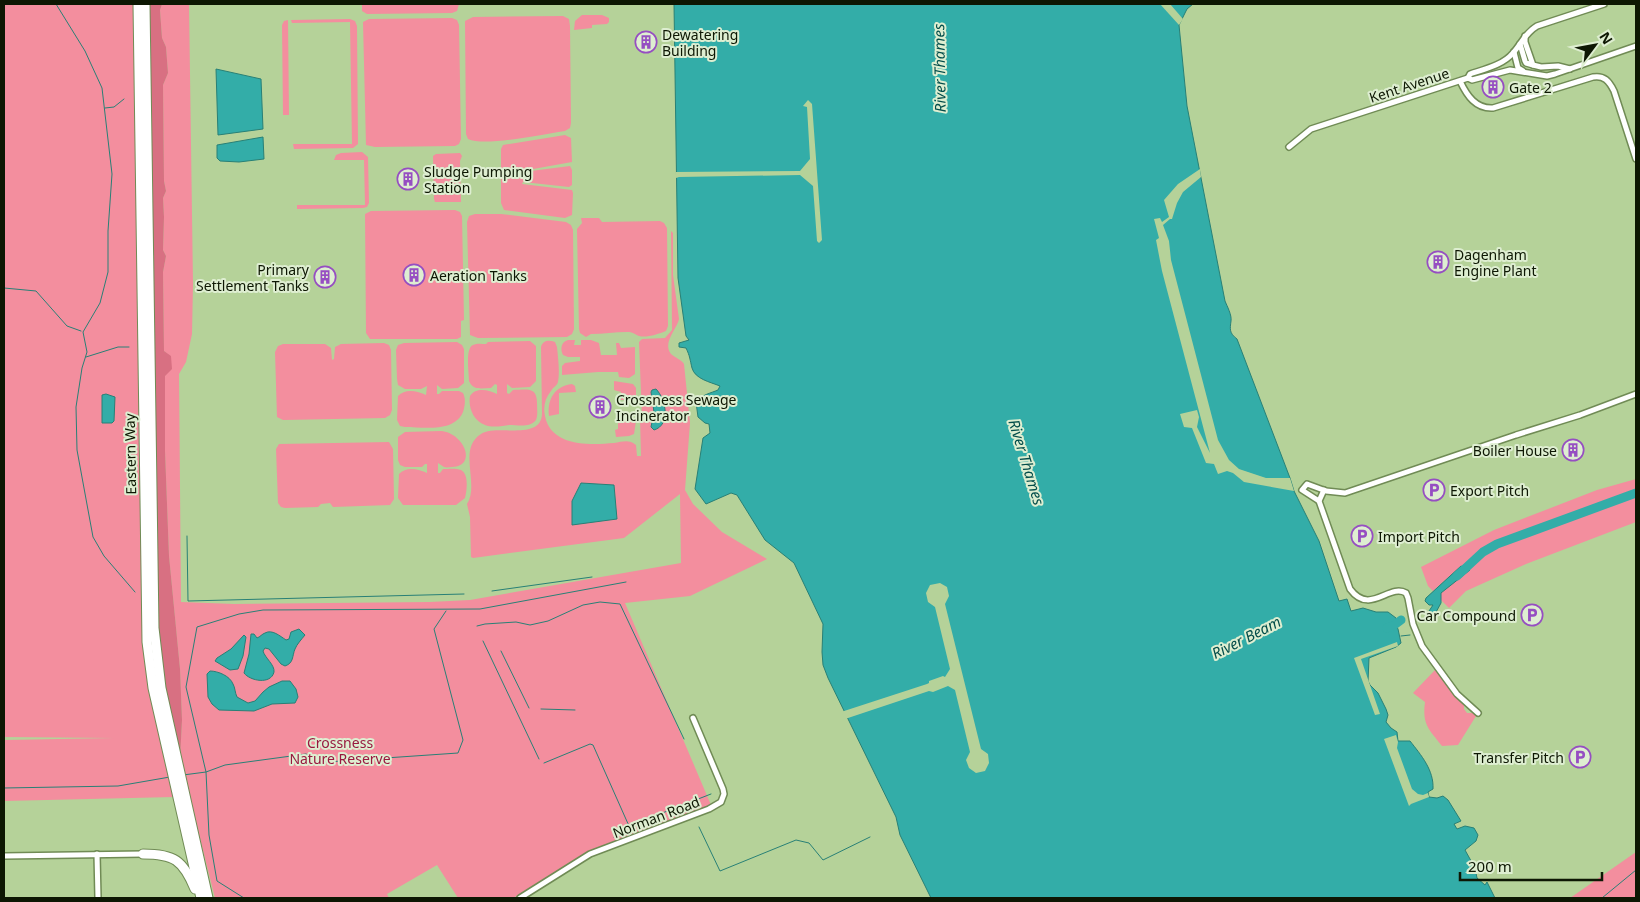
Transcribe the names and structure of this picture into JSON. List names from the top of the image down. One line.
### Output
{"streets":{"main road":["Eastern Way"],"street":["Kent Avenue","Norman Road"]},"water":["River Thames","River Beam"],"parks":["Crossness Nature Reserve"],"places":{"building":["Dewatering Building","Gate 2","Sludge Pumping Station","Dagenham Engine Plant","Aeration Tanks","Primary Settlement Tanks","Crossness Sewage Incinerator","Boiler House"],"parking":["Export Pitch","Import Pitch","Car Compound","Transfer Pitch"]},"scale_bar":"200 m","north":"top right"}
